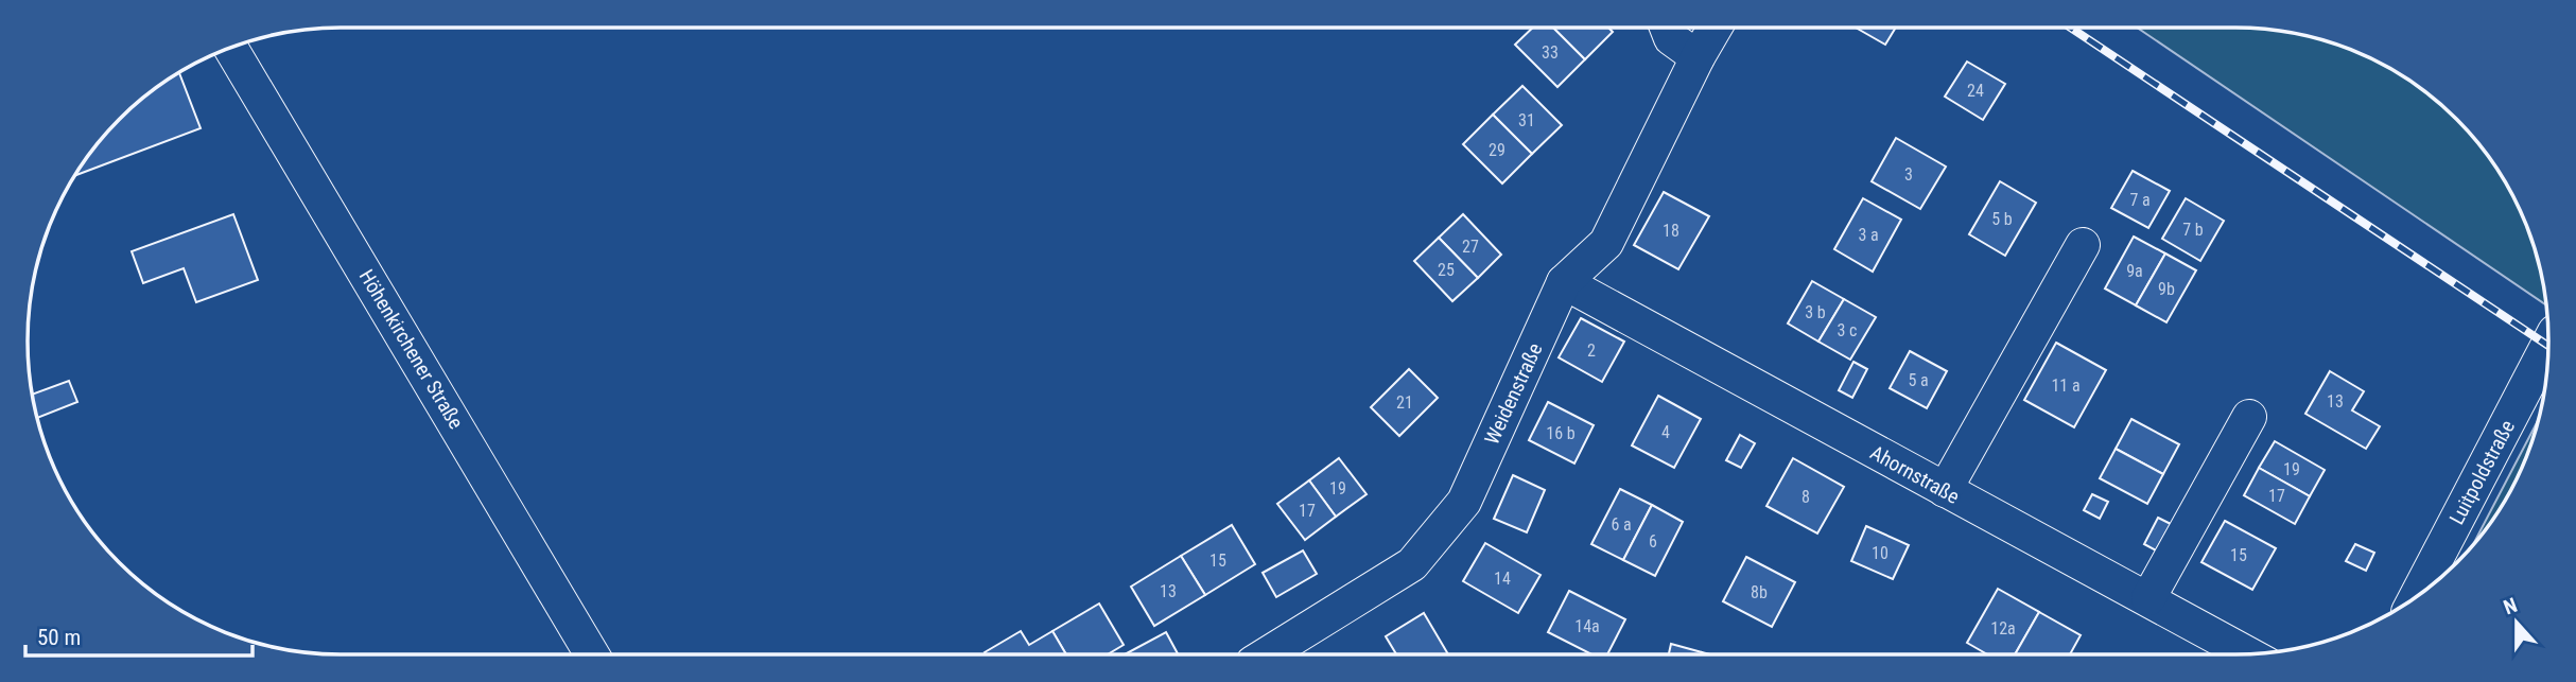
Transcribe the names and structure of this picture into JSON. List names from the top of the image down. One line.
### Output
{"streets":{"street":["Höhenkirchener Straße","Weidenstraße","Luitpoldstraße","Ahornstraße"]},"crossings":[["Weidenstraße","Ahornstraße"]],"house_numbers":["33","24","31","29","3","7 a","5 b","7 b","18","3 a","27","25","9a","9b","3 b","3 c","2","5 a","11 a","13","21","4","16 b","19","19","17","8","17","6 a","6","10","15","15","14","13","8b","14a","12a"],"scale_bar":"50 m","north":"top"}
